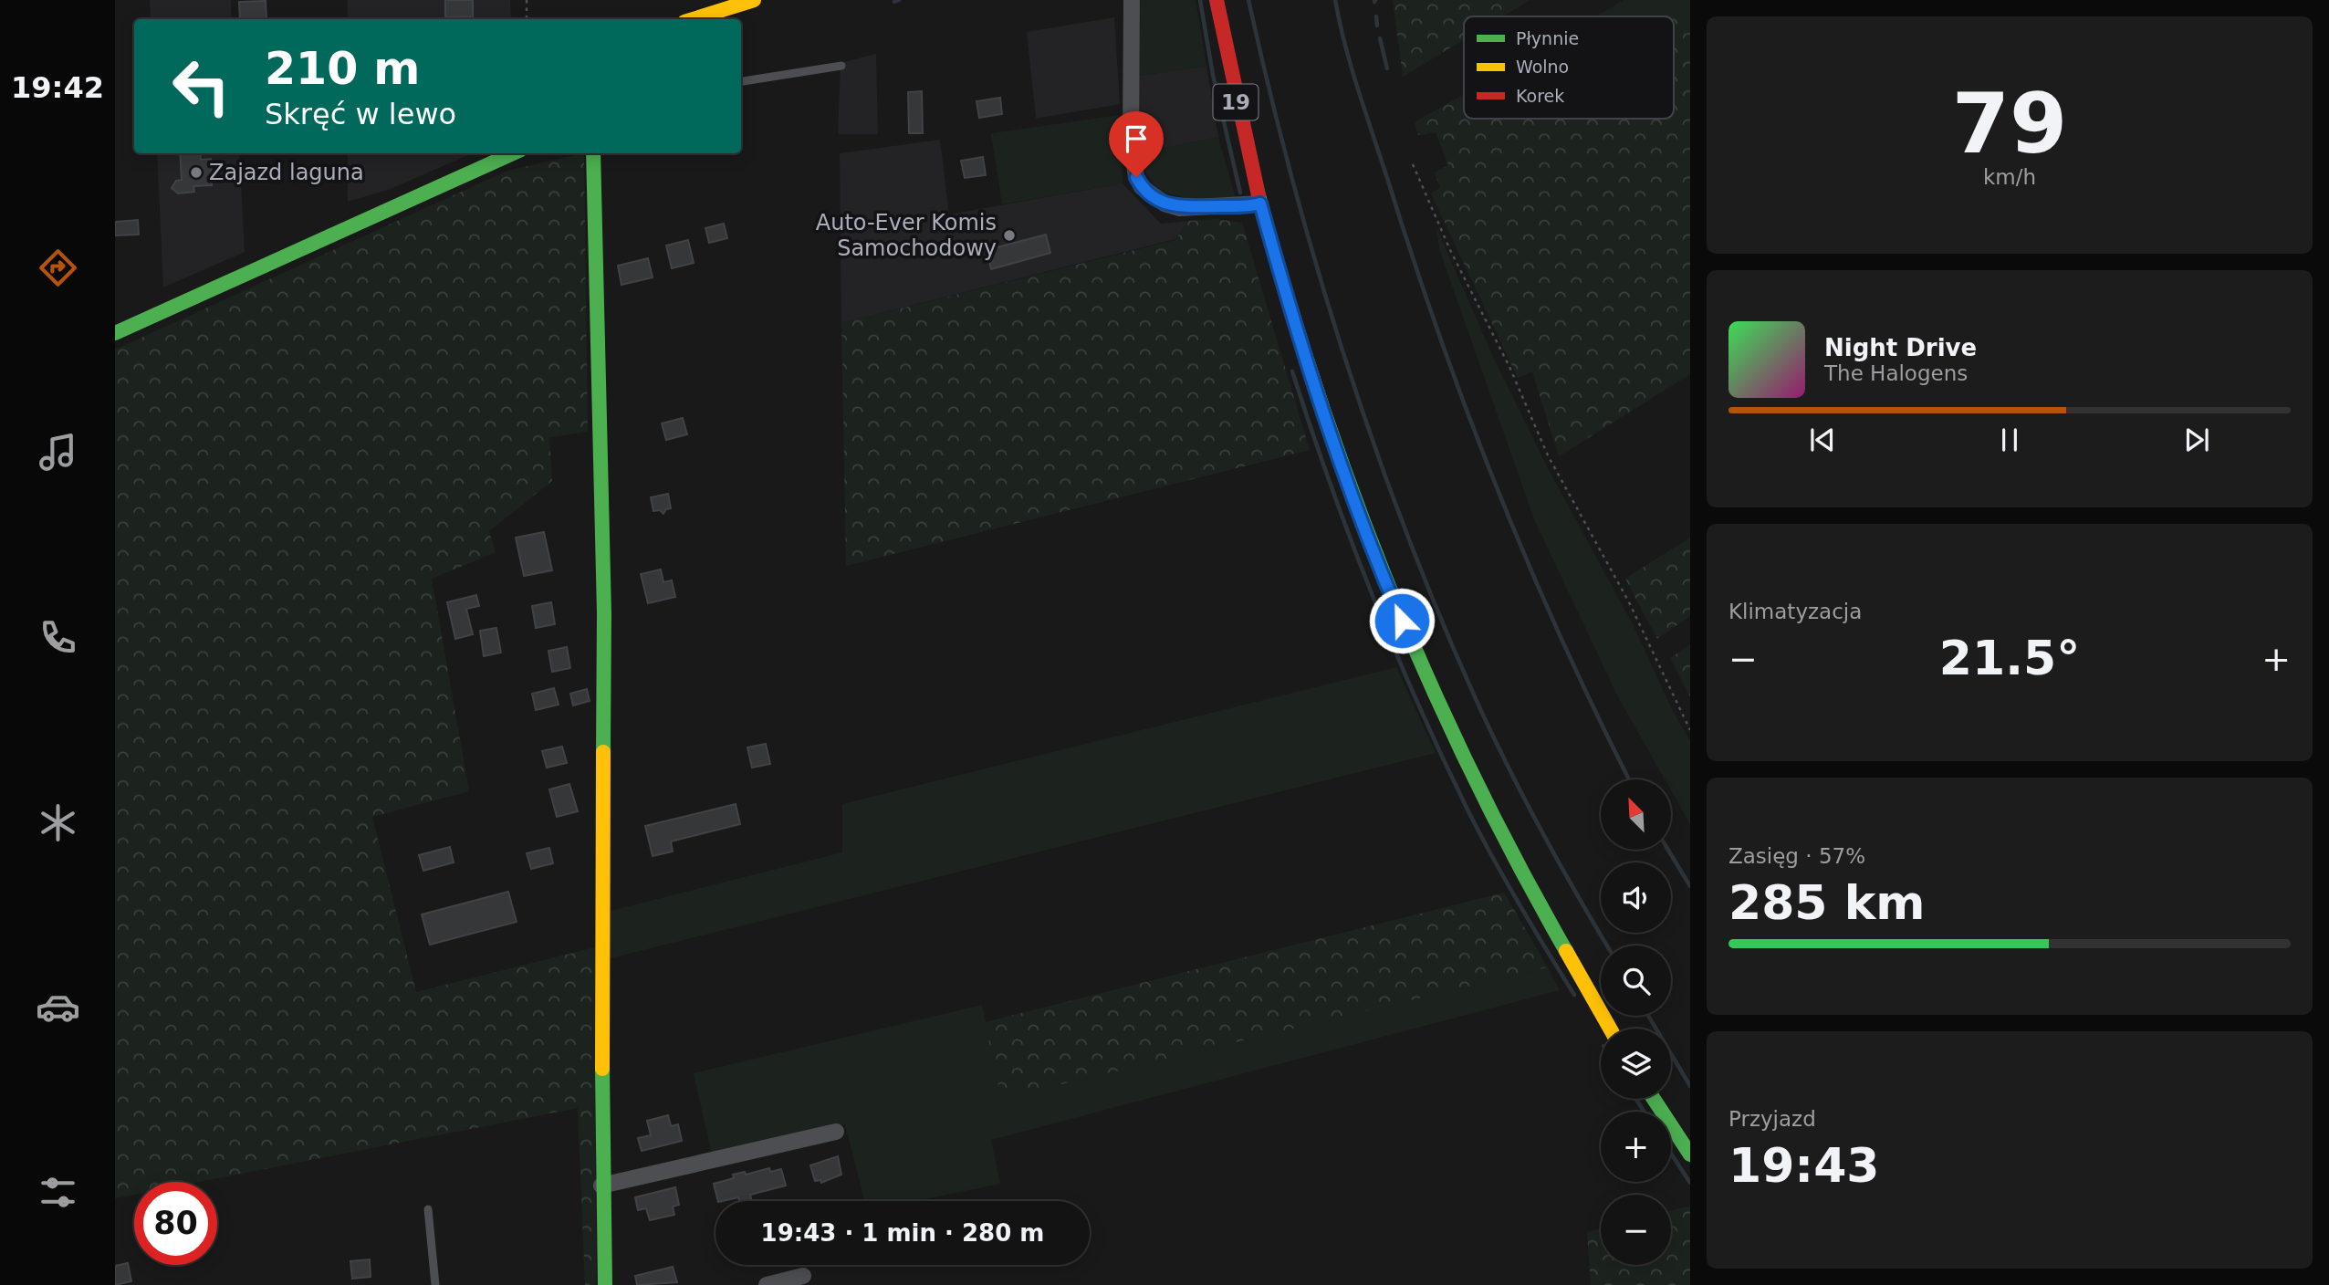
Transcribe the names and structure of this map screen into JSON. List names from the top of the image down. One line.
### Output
{"streets":{"main road":["19"]},"places":["Zajazd laguna","Auto-Ever Komis Samochodowy"],"legend":["Płynnie","Wolno","Korek"],"north":"top left","page":{"tabs":"19:42","tile":[["79","km/h"],"Klimatyzacja",["Zasięg · 57%","285 km"],["Przyjazd","19:43"]],"turn":["210 m","Skręć w lewo"],"song":["Night Drive","The Halogens"],"heat":["−","21.5°","+"],"map_buttons":["+","−"],"limit":"80","trip":"19:43 · 1 min · 280 m"}}
